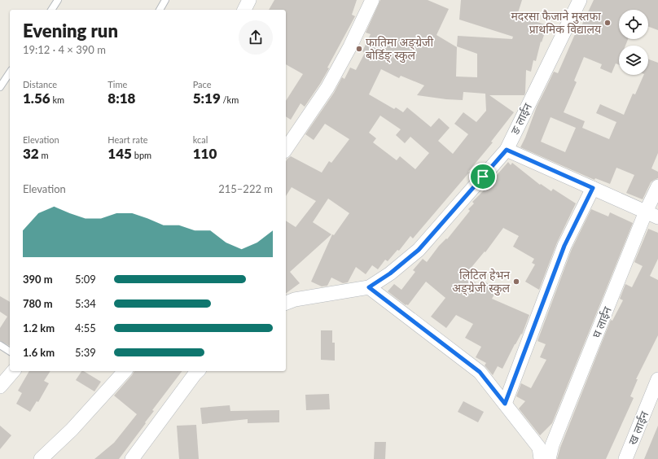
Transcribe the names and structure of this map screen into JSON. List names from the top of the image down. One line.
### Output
{"streets":{"street":["ङ लाईन","घ लाईन","ख लाईन"]},"places":["मदरसा फैजाने मुस्तफा प्राथमिक विद्यालय","फातिमा अङ्‍ग्रेजी बोर्डिङ् स्कुल","लिटिल हेभन अङ्‍ग्रेजी स्कुल"],"page":{"heading":["Evening run","19:12 · 4 × 390 m"],"stats":[["Distance","1.56 km"],["Time","8:18"],["Pace","5:19 /km"],["Elevation","32 m"],["Heart rate","145 bpm"],["kcal","110"]],"chart":["Elevation","215–222 m"],"list":[{"name":"390 m","note":"5:09"},{"name":"780 m","note":"5:34"},{"name":"1.2 km","note":"4:55"},{"name":"1.6 km","note":"5:39"}]}}
